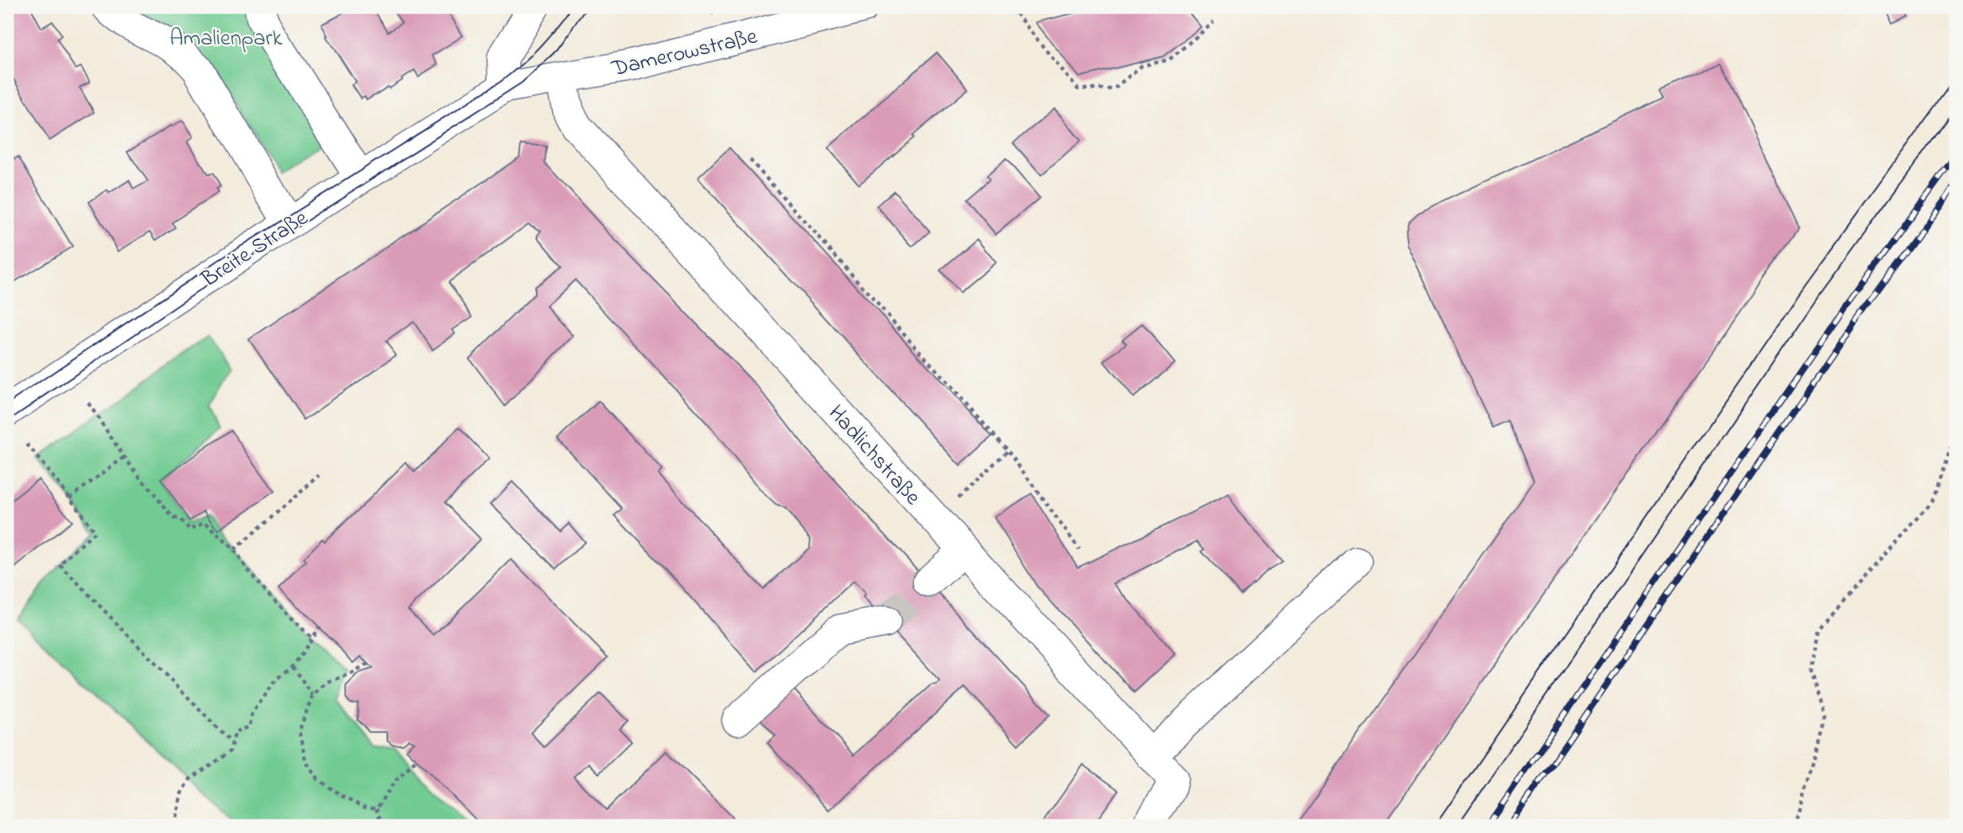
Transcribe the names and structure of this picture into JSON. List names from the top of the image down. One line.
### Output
{"streets":{"street":["Damerowstraße","Breite Straße","Hadlichstraße"]},"crossings":[["Damerowstraße","Breite Straße"],["Damerowstraße","Hadlichstraße"]],"parks":["Amalienpark"]}
